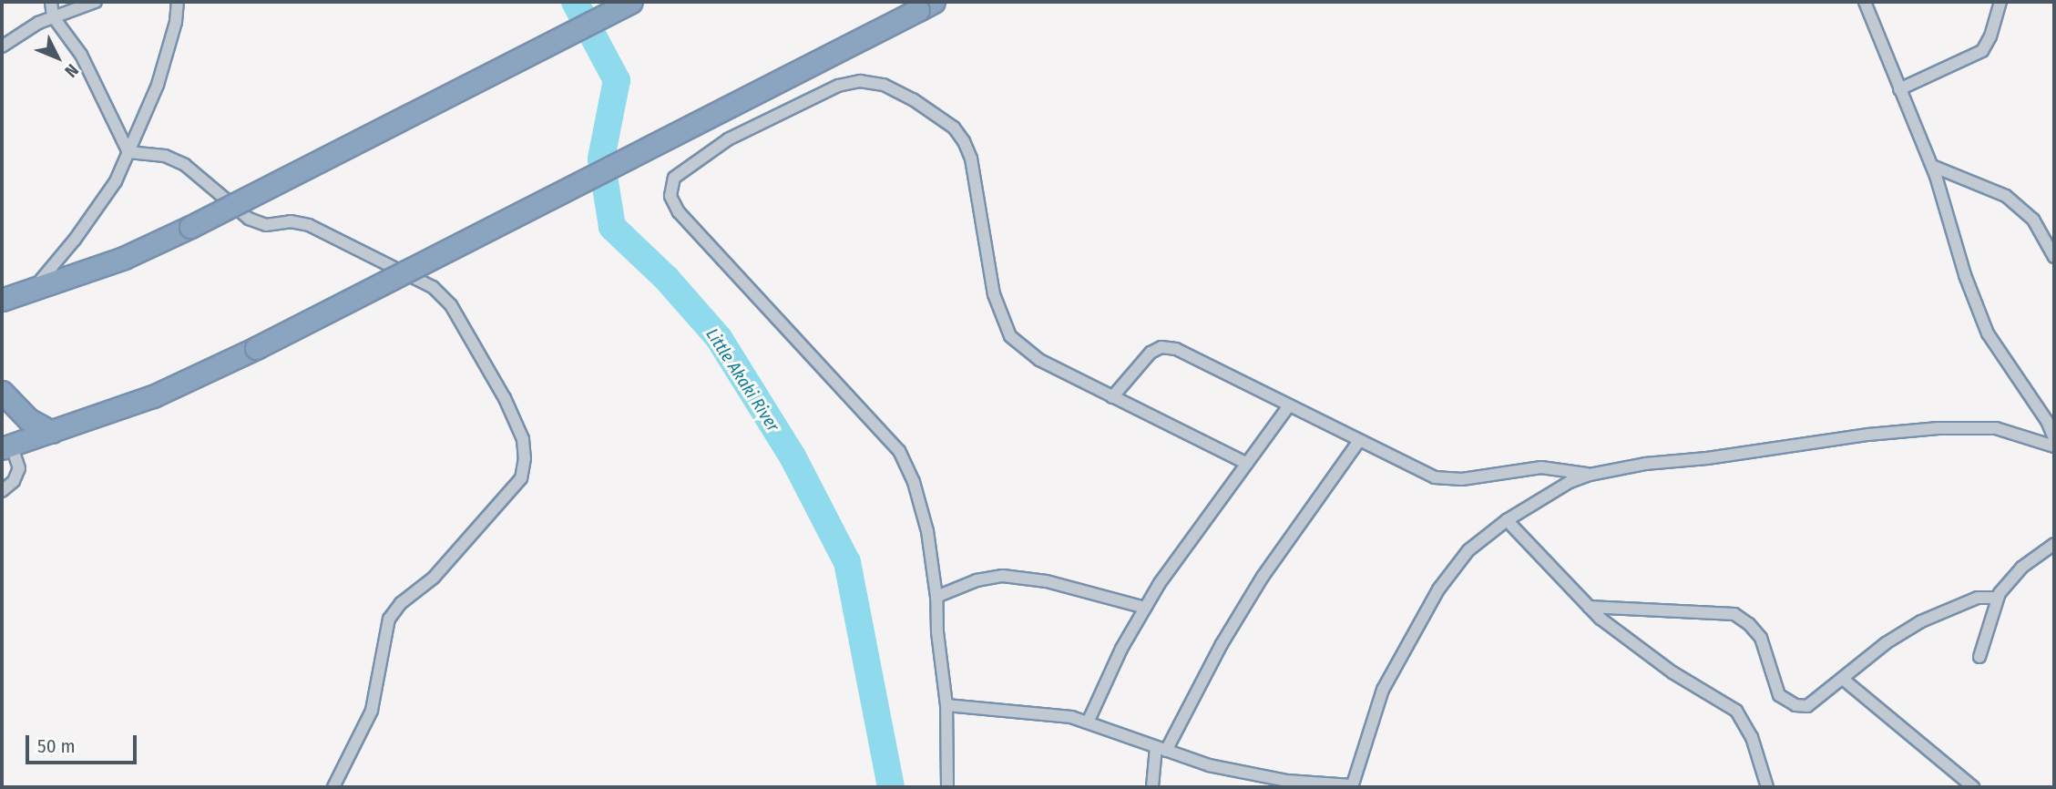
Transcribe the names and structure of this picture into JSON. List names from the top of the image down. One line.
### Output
{"water":["Little Akaki River"],"scale_bar":"50 m","north":"bottom right"}
